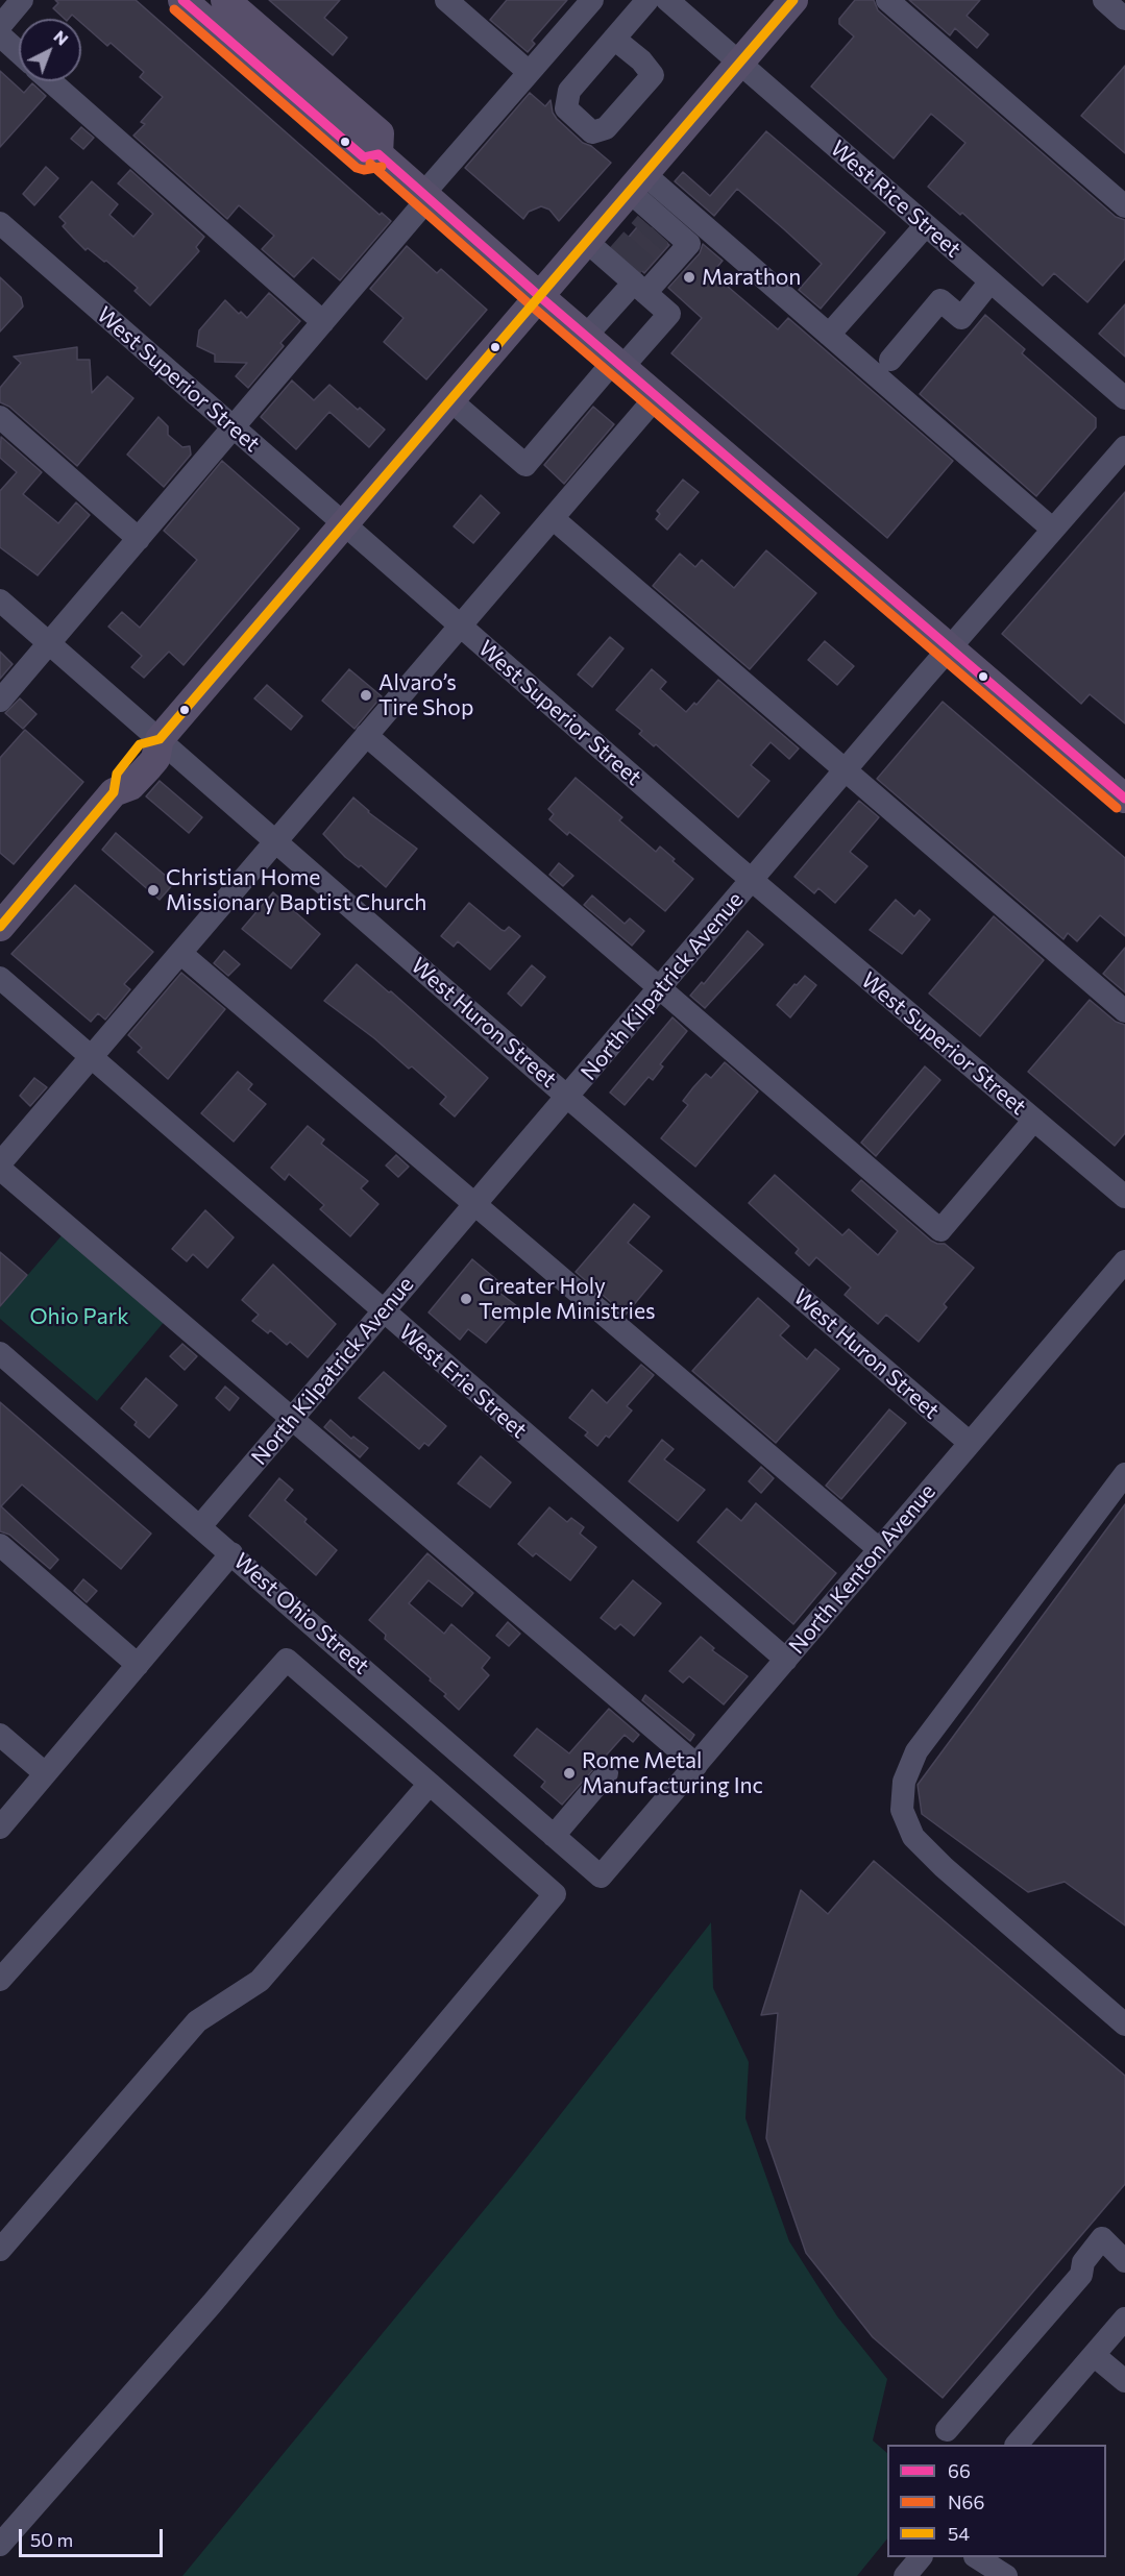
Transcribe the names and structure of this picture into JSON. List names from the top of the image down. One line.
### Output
{"streets":{"street":["West Rice Street","West Superior Street","North Kilpatrick Avenue","West Huron Street","West Erie Street","North Kenton Avenue","West Ohio Street"]},"crossings":[["West Superior Street","North Kilpatrick Avenue"],["North Kilpatrick Avenue","West Huron Street"],["North Kilpatrick Avenue","West Erie Street"],["North Kilpatrick Avenue","West Ohio Street"],["West Huron Street","North Kenton Avenue"],["West Erie Street","North Kenton Avenue"],["North Kenton Avenue","West Ohio Street"]],"parks":["Ohio Park"],"places":["Marathon","Alvaro’s Tire Shop","Christian Home Missionary Baptist Church","Greater Holy Temple Ministries","Rome Metal Manufacturing Inc"],"lines":["transit line 66","transit line 54","transit line N66"],"legend":["66","N66","54"],"scale_bar":"50 m","north":"top right"}
